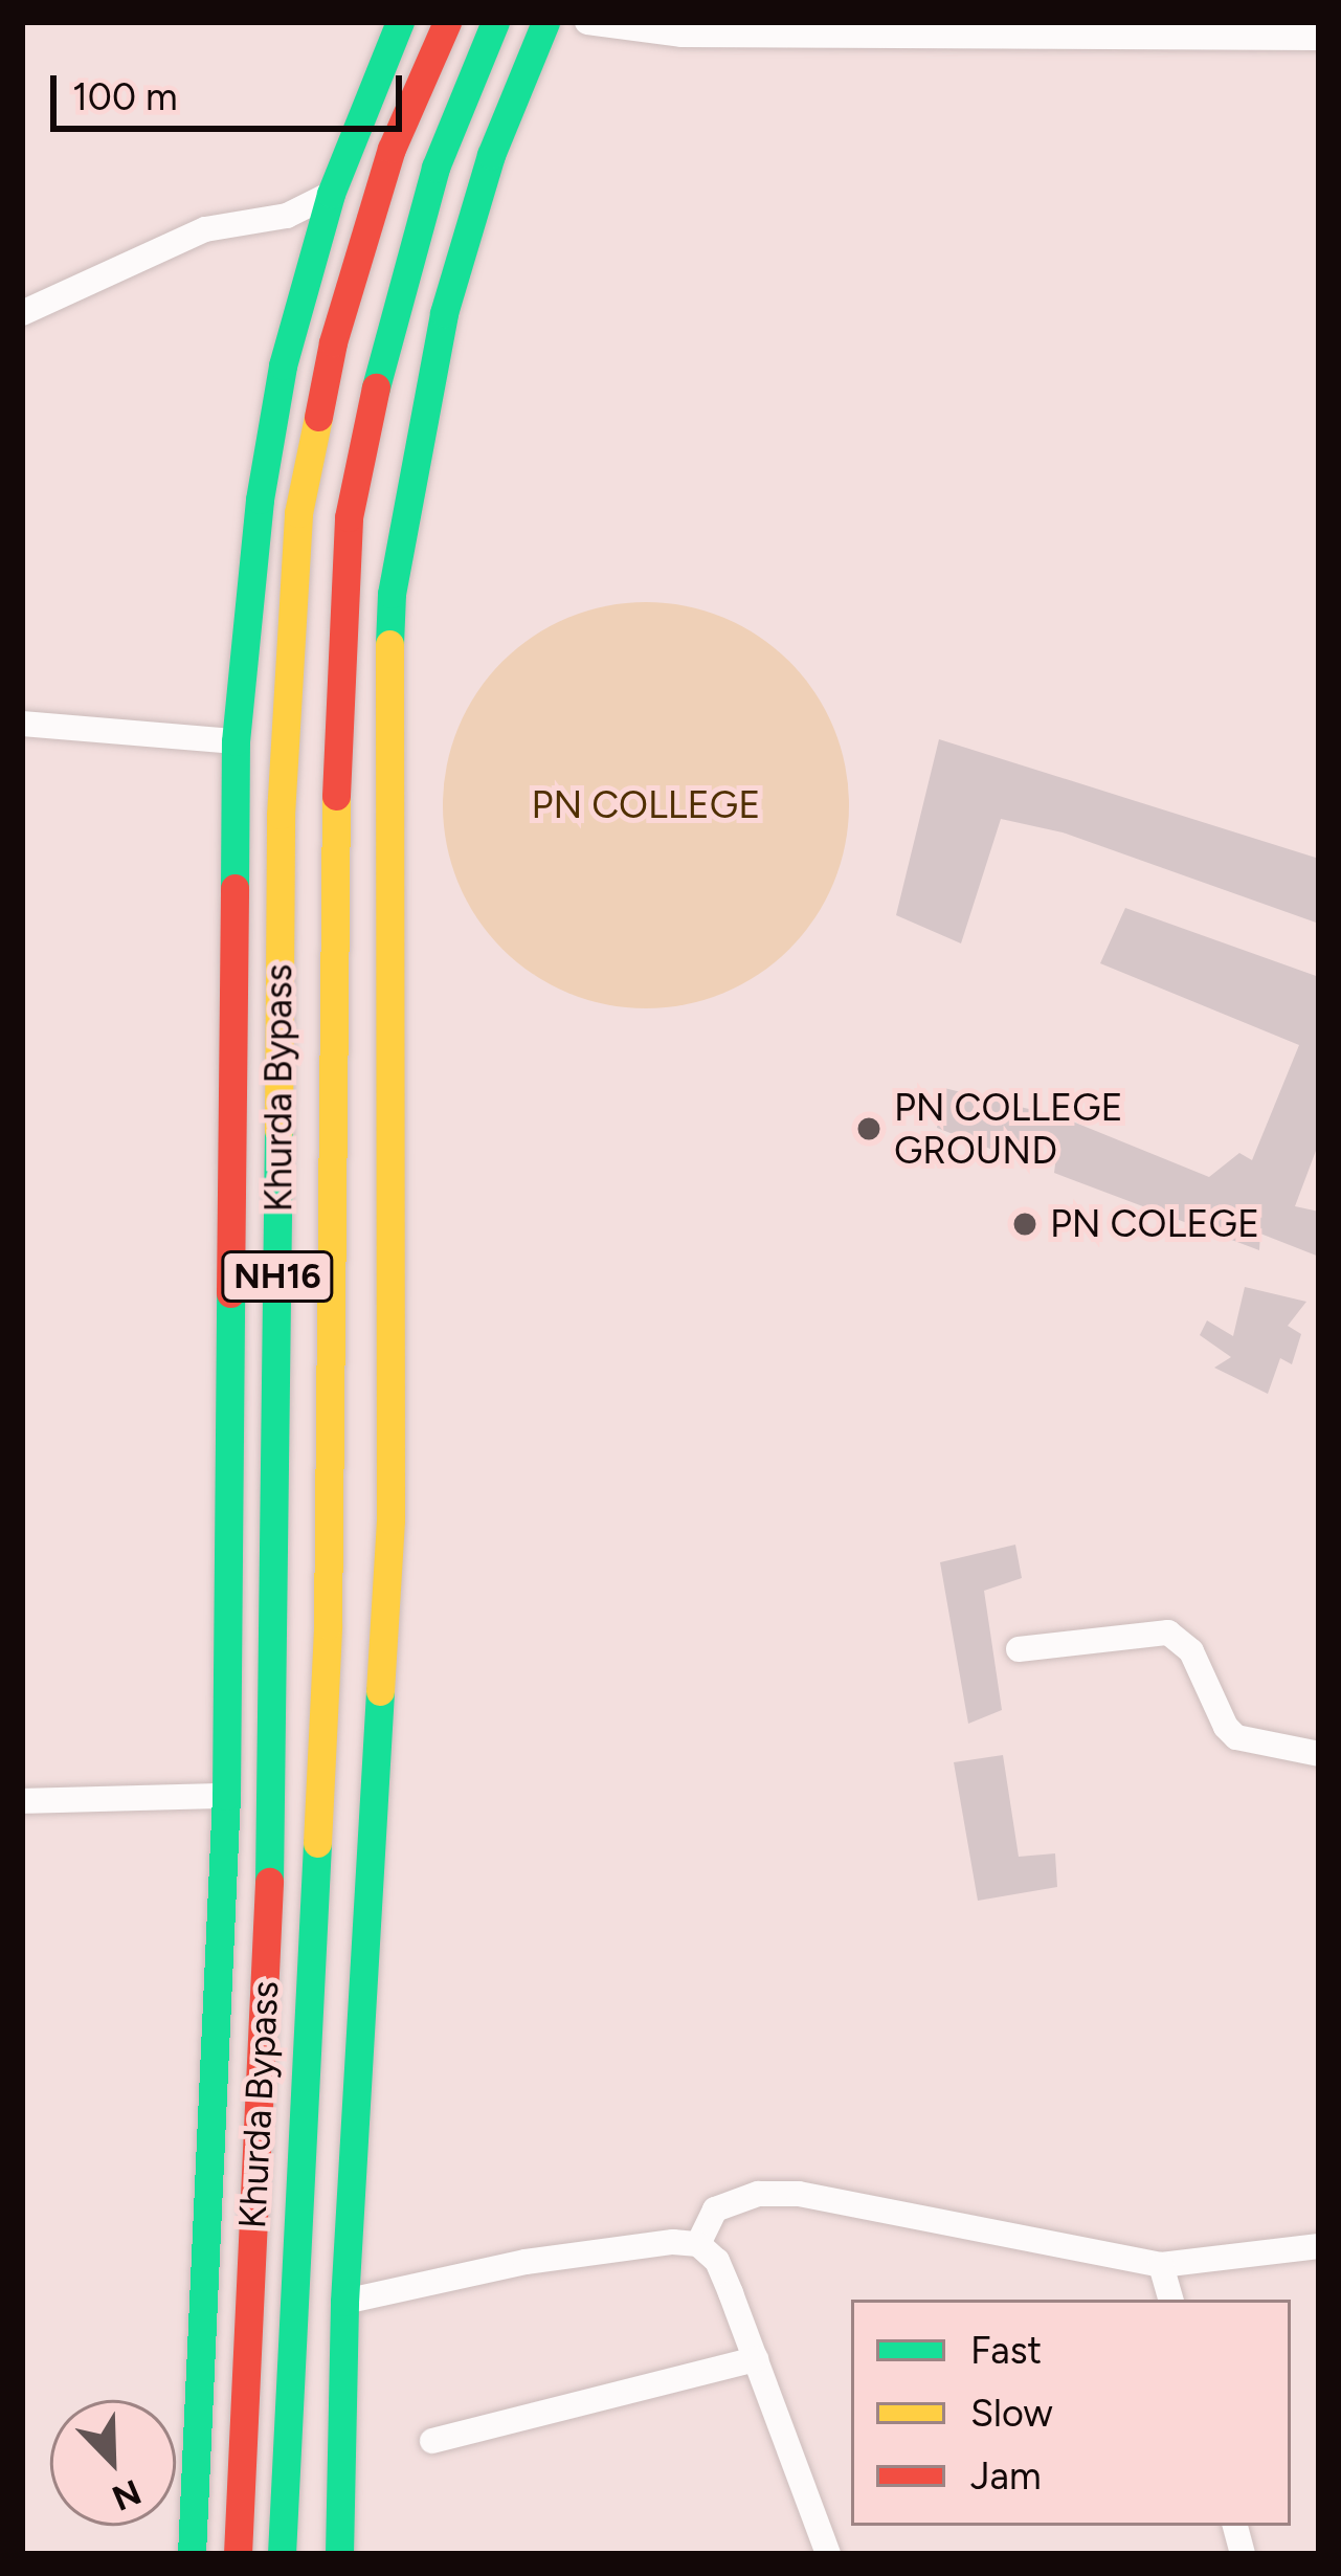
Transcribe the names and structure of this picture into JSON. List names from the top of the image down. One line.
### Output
{"streets":{"main road":["Khurda Bypass","NH16"]},"parks":["PN COLLEGE"],"places":["PN COLLEGE GROUND","PN COLEGE"],"legend":["Fast","Slow","Jam"],"scale_bar":"100 m","north":"bottom right"}
